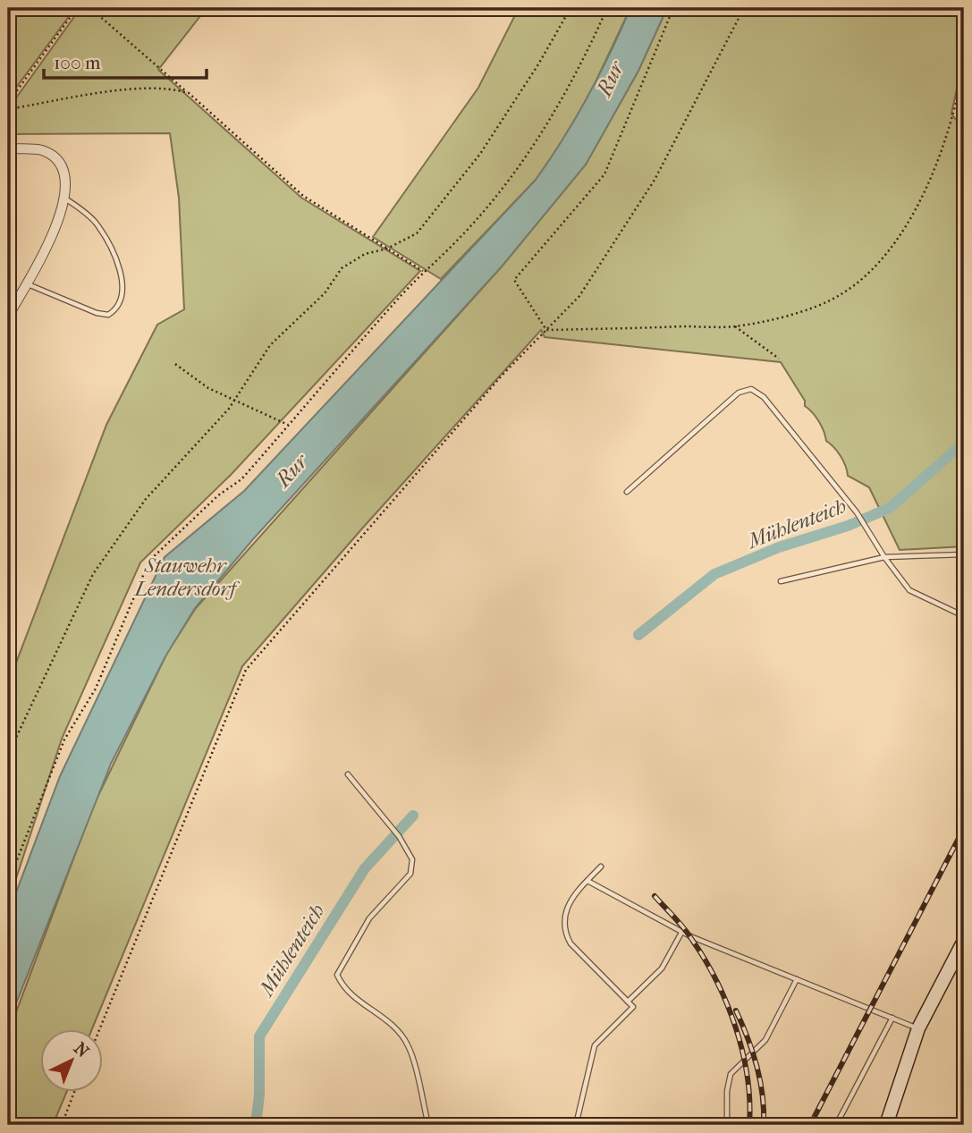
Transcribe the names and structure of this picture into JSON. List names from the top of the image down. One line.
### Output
{"water":["Rur","Mühlenteich","Stauwehr Lendersdorf"],"scale_bar":"100 m","north":"top right"}
